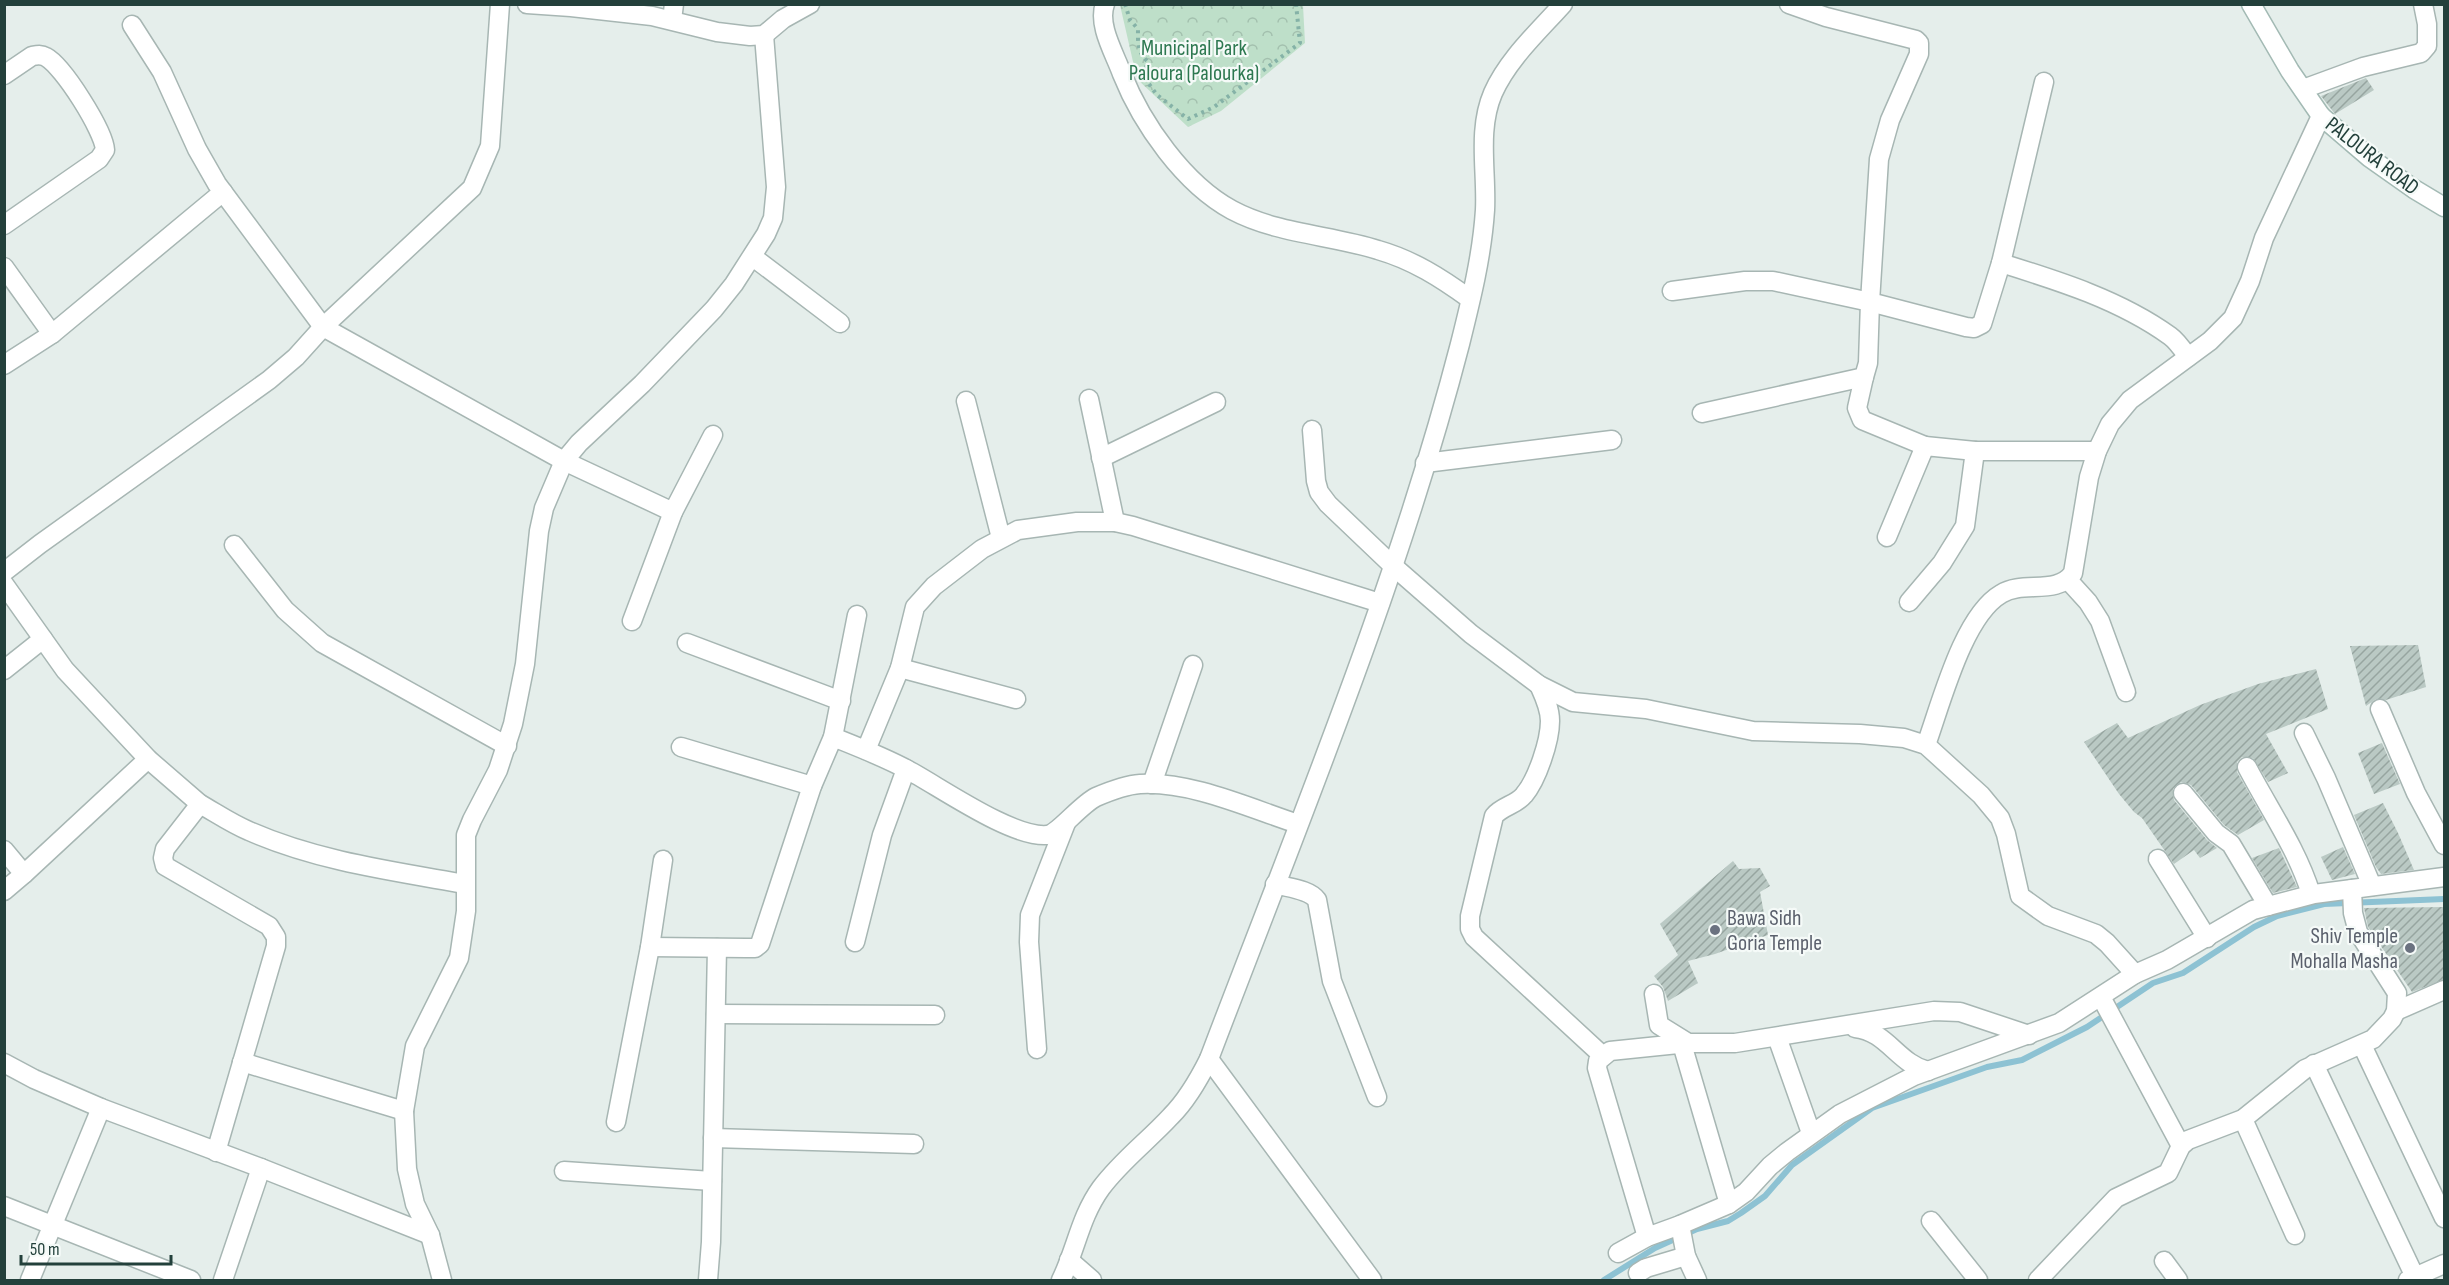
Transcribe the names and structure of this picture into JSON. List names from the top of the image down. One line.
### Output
{"streets":{"street":["PALOURA ROAD"]},"parks":["Municipal Park Paloura (Palourka)"],"places":["Bawa Sidh Goria Temple","Shiv Temple Mohalla Masha"],"scale_bar":"50 m"}
